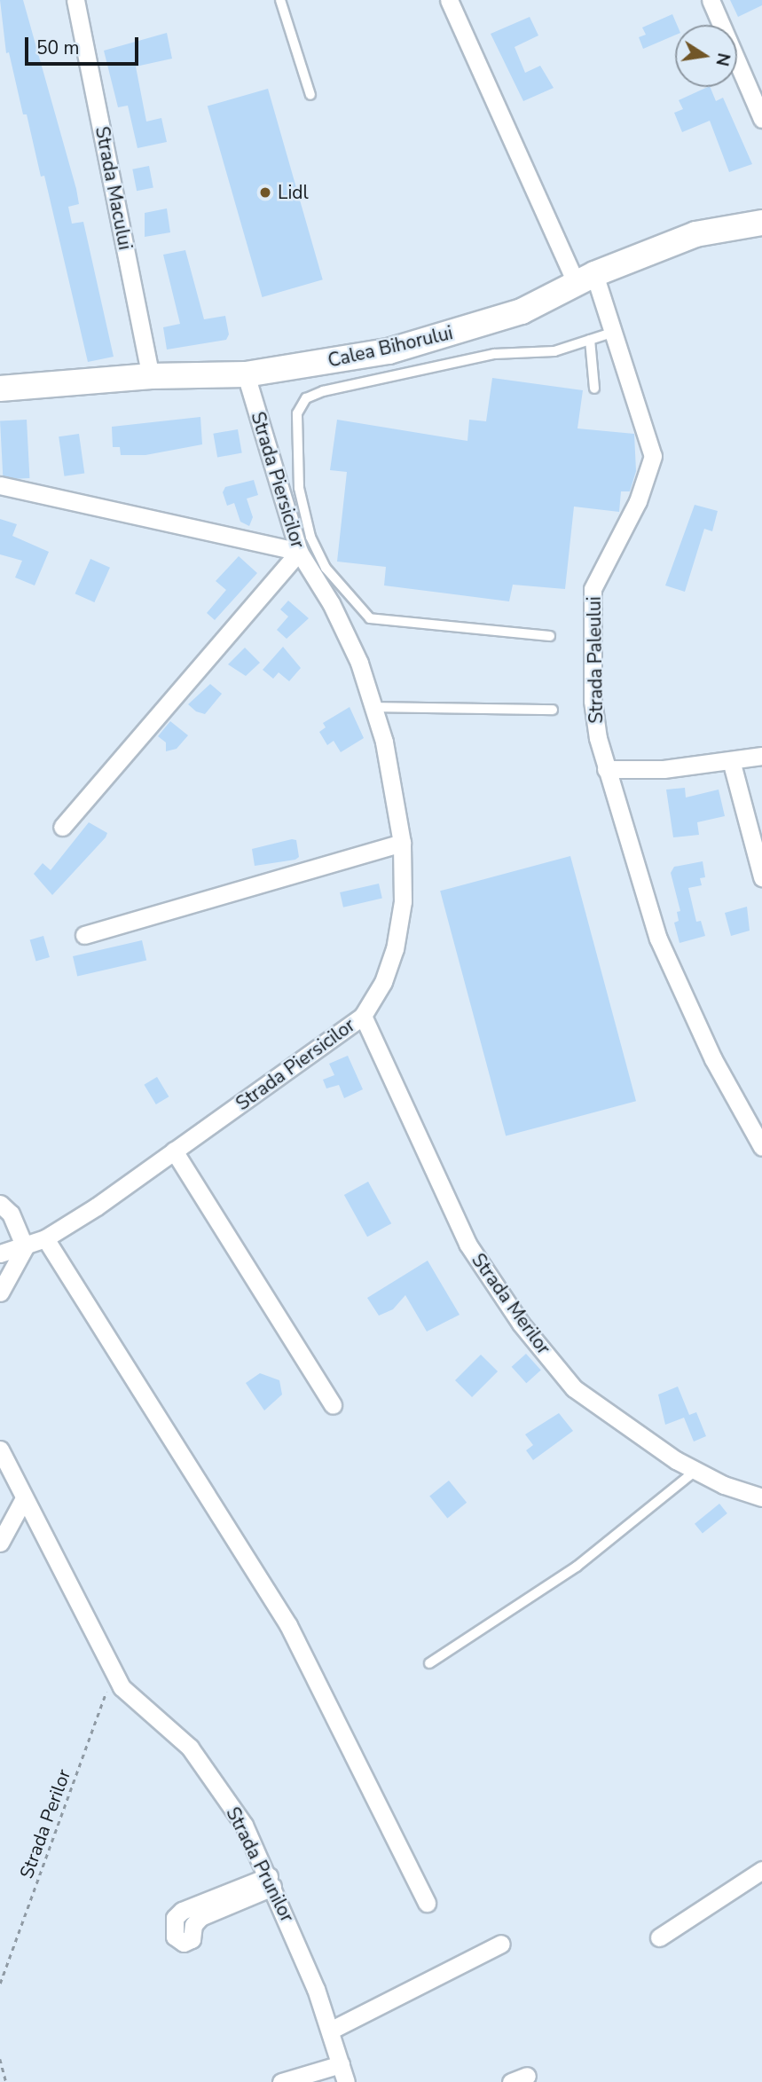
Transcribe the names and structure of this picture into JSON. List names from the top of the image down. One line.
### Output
{"streets":{"main road":["Calea Bihorului"],"street":["Strada Macului","Strada Piersicilor","Strada Paleului","Strada Merilor","Strada Prunilor"],"path":["Strada Perilor"]},"crossings":[["Strada Macului","Calea Bihorului"],["Calea Bihorului","Strada Piersicilor"],["Calea Bihorului","Strada Paleului"],["Strada Piersicilor","Strada Merilor"],["Strada Perilor","Strada Prunilor"]],"places":["Lidl"],"scale_bar":"50 m","north":"right"}
